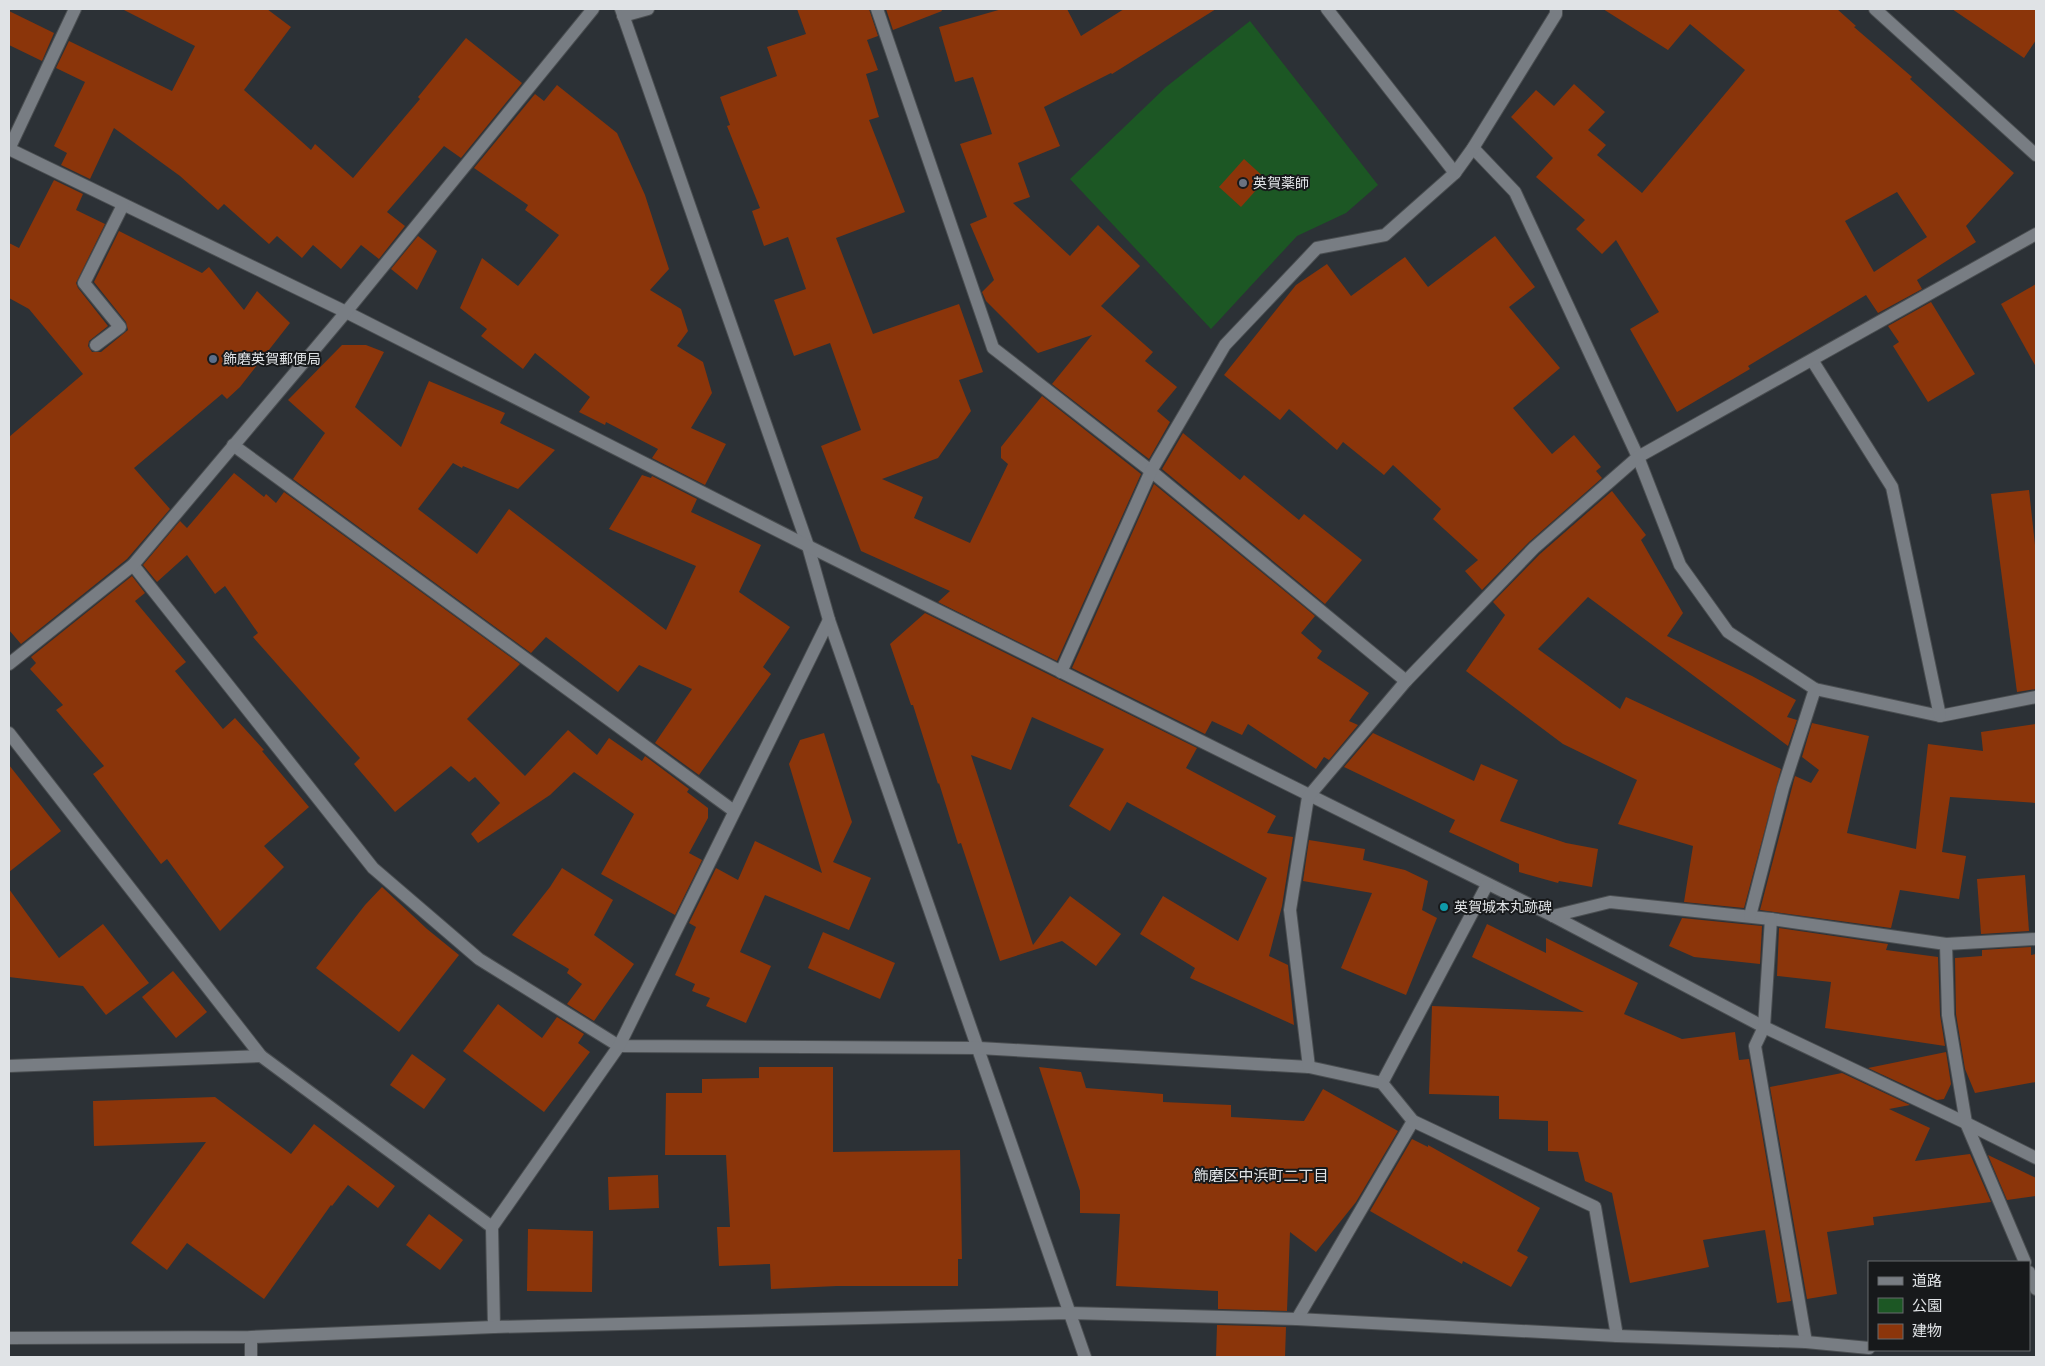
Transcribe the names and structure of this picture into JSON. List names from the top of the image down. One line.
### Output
{"districts":["飾磨区中浜町二丁目"],"places":["英賀薬師","飾磨英賀郵便局","英賀城本丸跡碑"],"legend":["道路","公園","建物"]}
